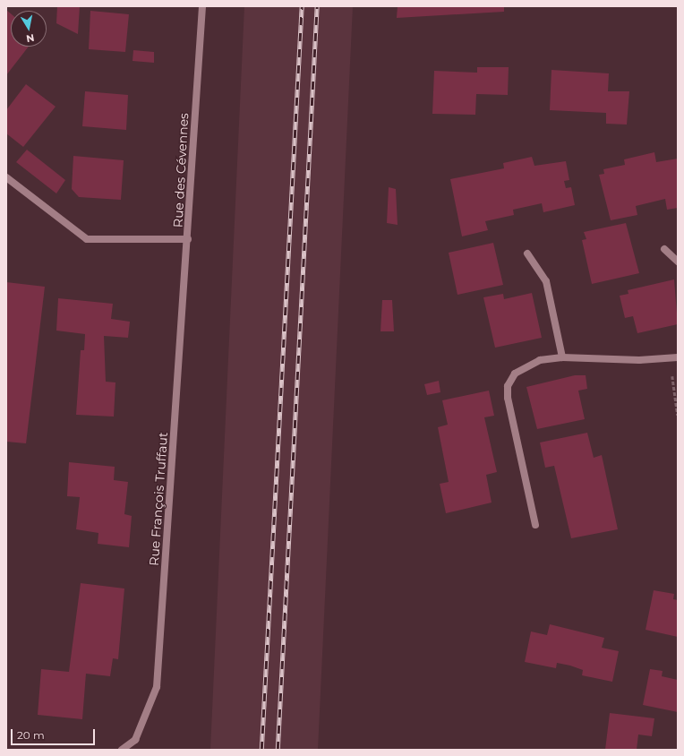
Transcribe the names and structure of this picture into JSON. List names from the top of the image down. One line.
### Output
{"streets":{"street":["Rue des Cévennes","Rue François Truffaut"]},"crossings":[["Rue des Cévennes","Rue François Truffaut"]],"scale_bar":"20 m","north":"bottom"}
